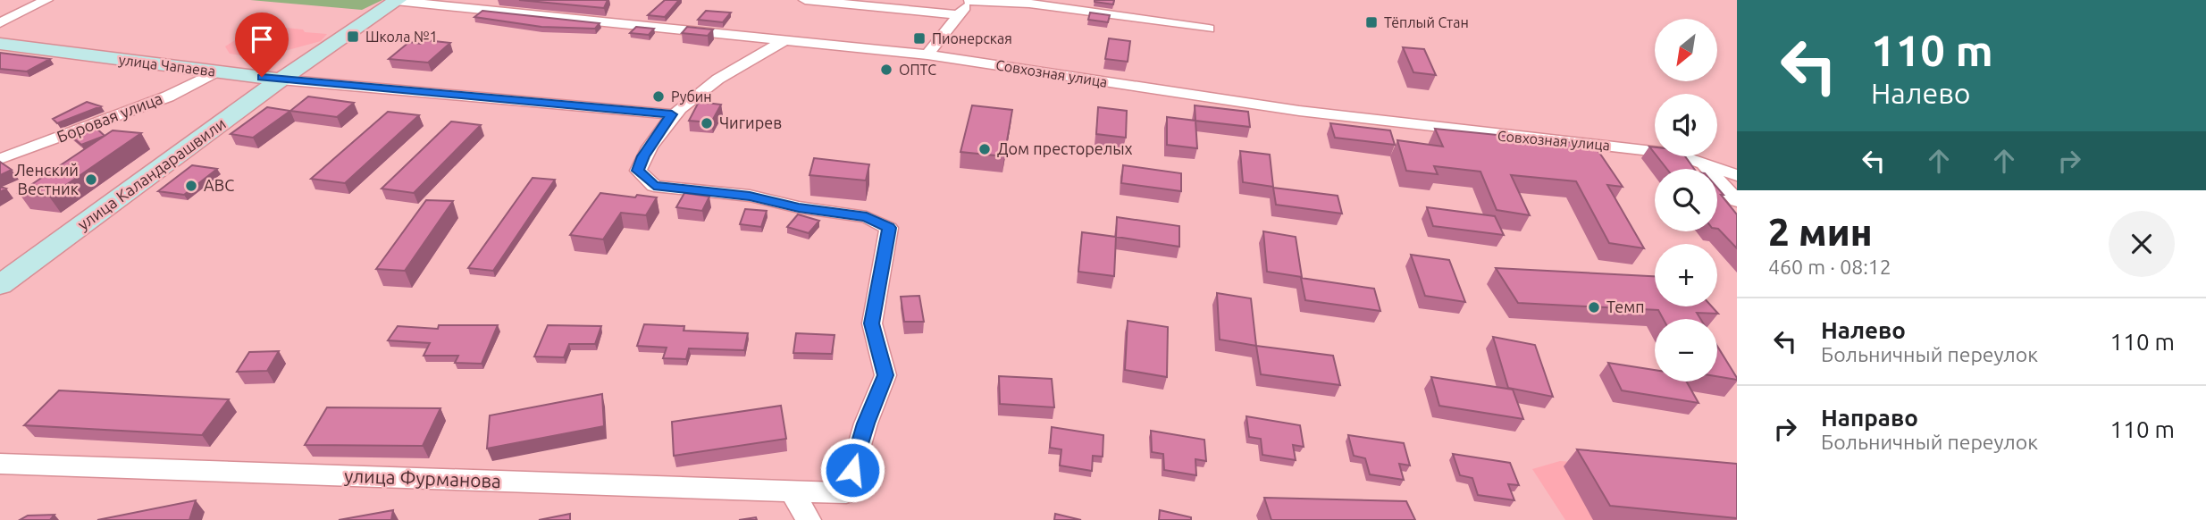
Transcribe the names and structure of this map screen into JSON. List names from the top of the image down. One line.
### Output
{"streets":{"main road":["улица Чапаева","улица Каландарашвили"],"street":["Совхозная улица","Боровая улица","улица Фурманова"]},"crossings":[["улица Чапаева","Боровая улица"],["улица Чапаева","улица Каландарашвили"],["улица Чапаева","улица Фурманова"],["Совхозная улица","улица Каландарашвили"]],"places":{"transit":["Тёплый Стан","Школа №1","Пионерская"],"other":["ОПТС","Рубин","Чигирев","Дом престорелых","Ленский Вестник","ABC","Темп"]},"north":"bottom left","page":{"turn":["110 m","Налево"],"map_buttons":["+","−"],"heading":["2 мин","460 m · 08:12"],"list":[{"name":"Налево","note":"Больничный переулок","value":"110 m"},{"name":"Направо","note":"Больничный переулок","value":"110 m"}]}}
